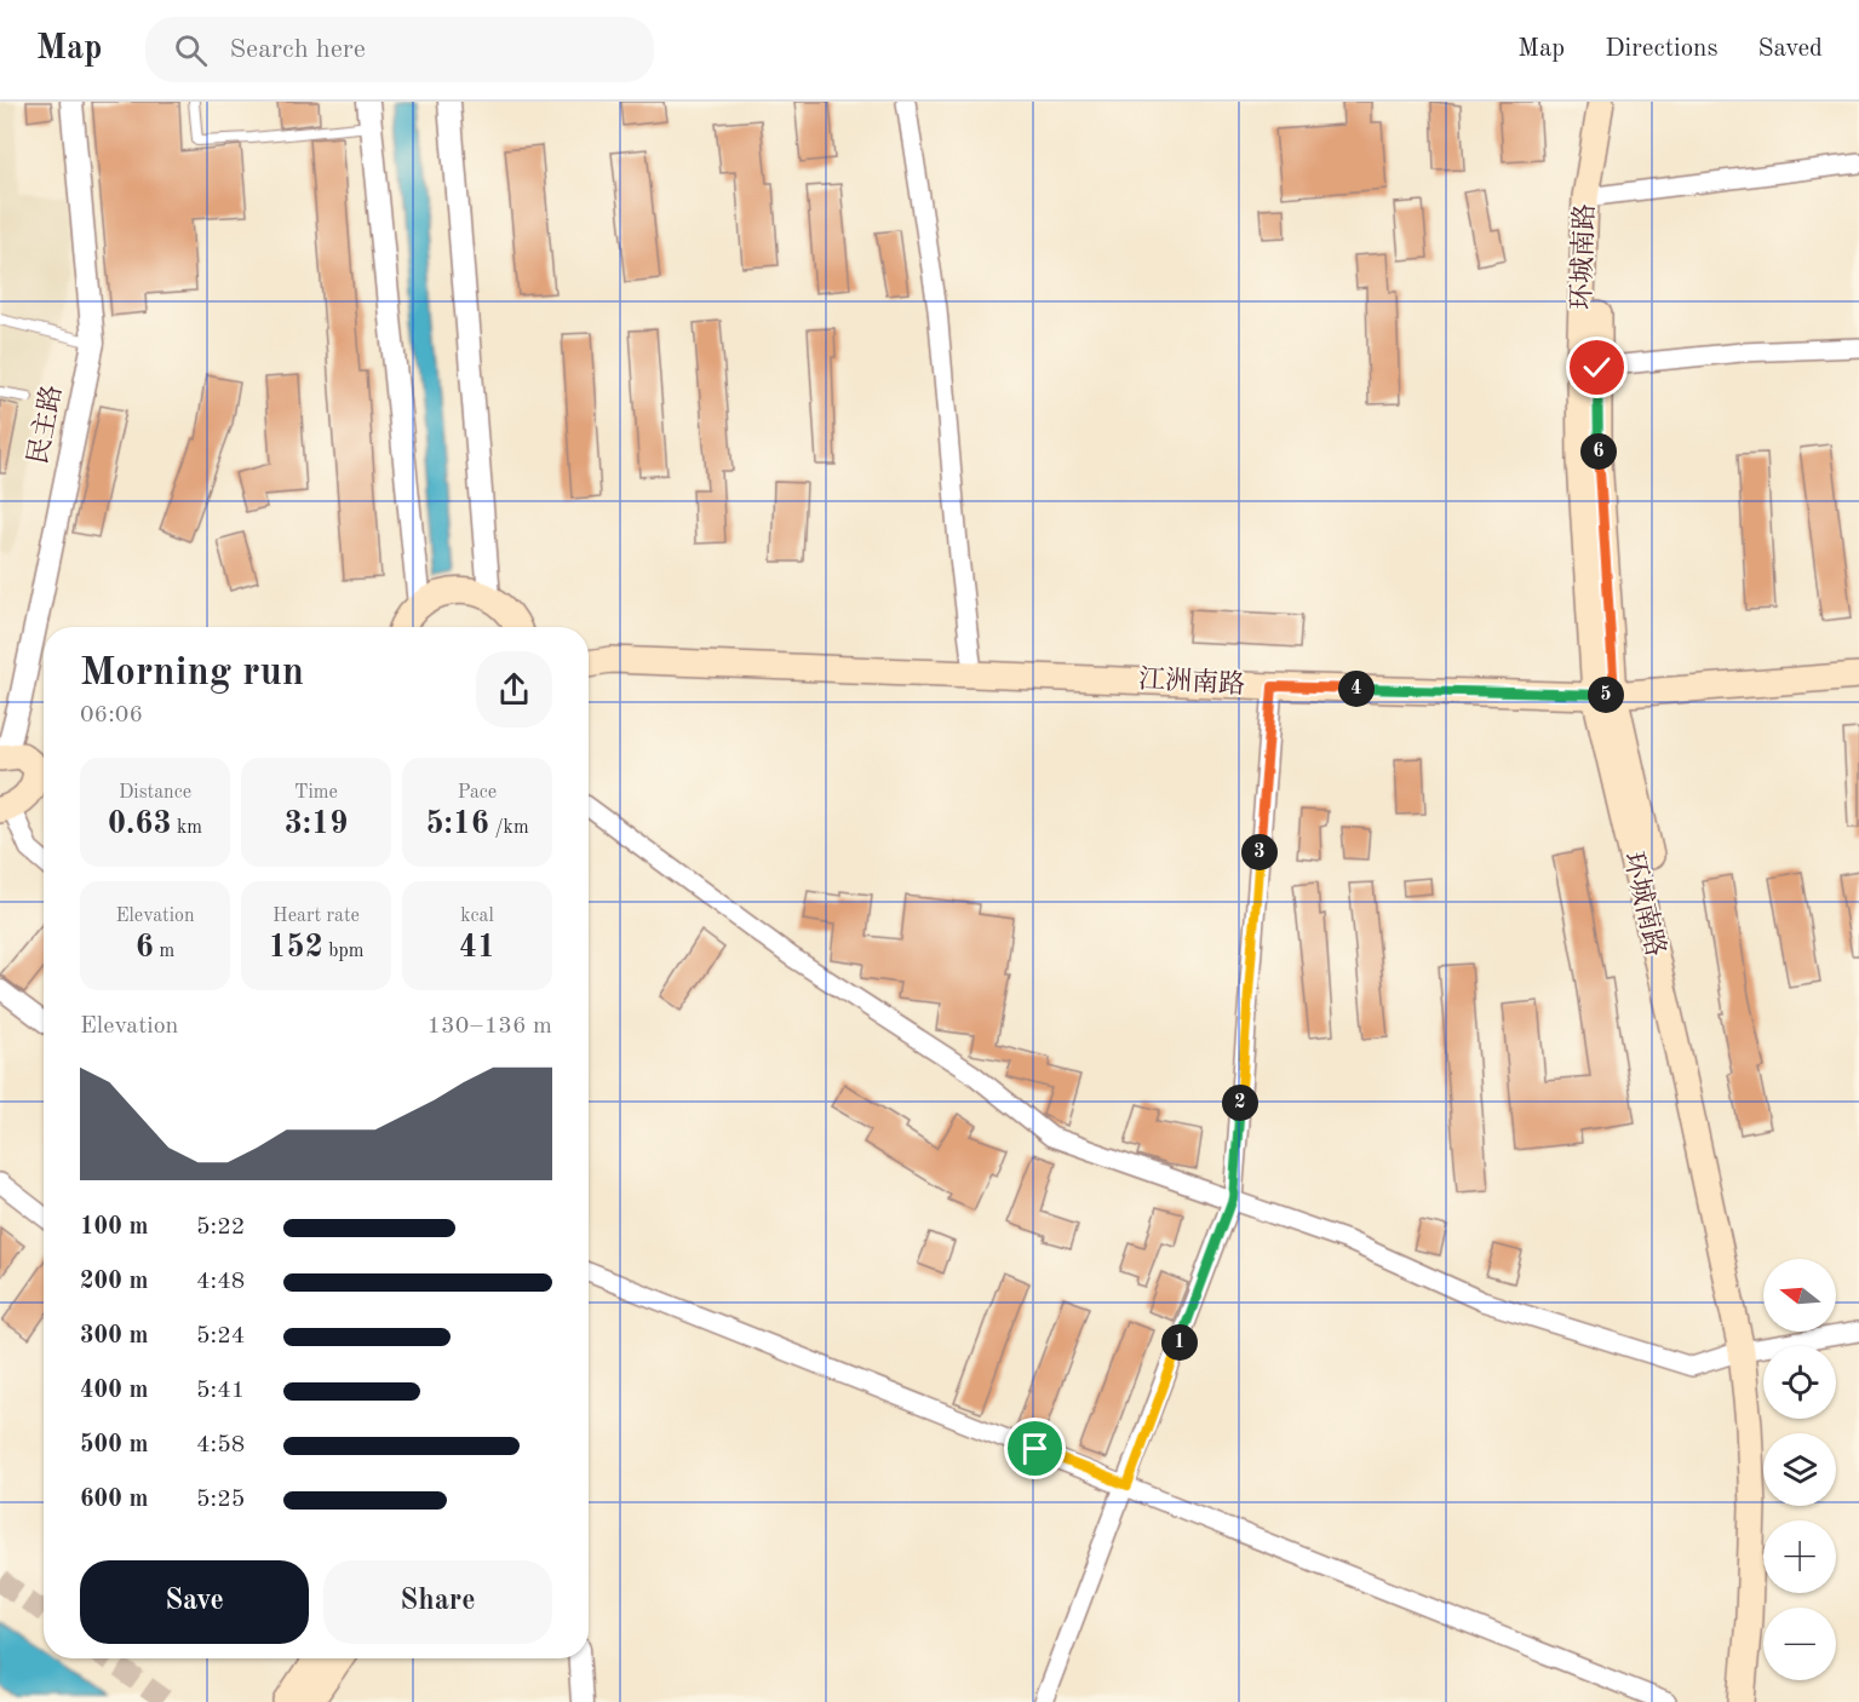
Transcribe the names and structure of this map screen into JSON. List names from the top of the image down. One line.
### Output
{"streets":{"main road":["环城南路","江洲南路"],"street":["民主路"]},"crossings":[["环城南路","江洲南路"]],"north":"left","page":{"header":"Map","search":"Search here","nav":["Map","Directions","Saved"],"pins":["6","4","5","3","2","1"],"heading":["Morning run","06:06"],"stats":[["Distance","0.63 km"],["Time","3:19"],["Pace","5:16 /km"],["Elevation","6 m"],["Heart rate","152 bpm"],["kcal","41"]],"chart":["Elevation","130–136 m"],"list":[{"name":"100 m","note":"5:22"},{"name":"200 m","note":"4:48"},{"name":"300 m","note":"5:24"},{"name":"400 m","note":"5:41"},{"name":"500 m","note":"4:58"},{"name":"600 m","note":"5:25"}],"map_buttons":["+","−"],"buttons":["Save","Share"]}}
